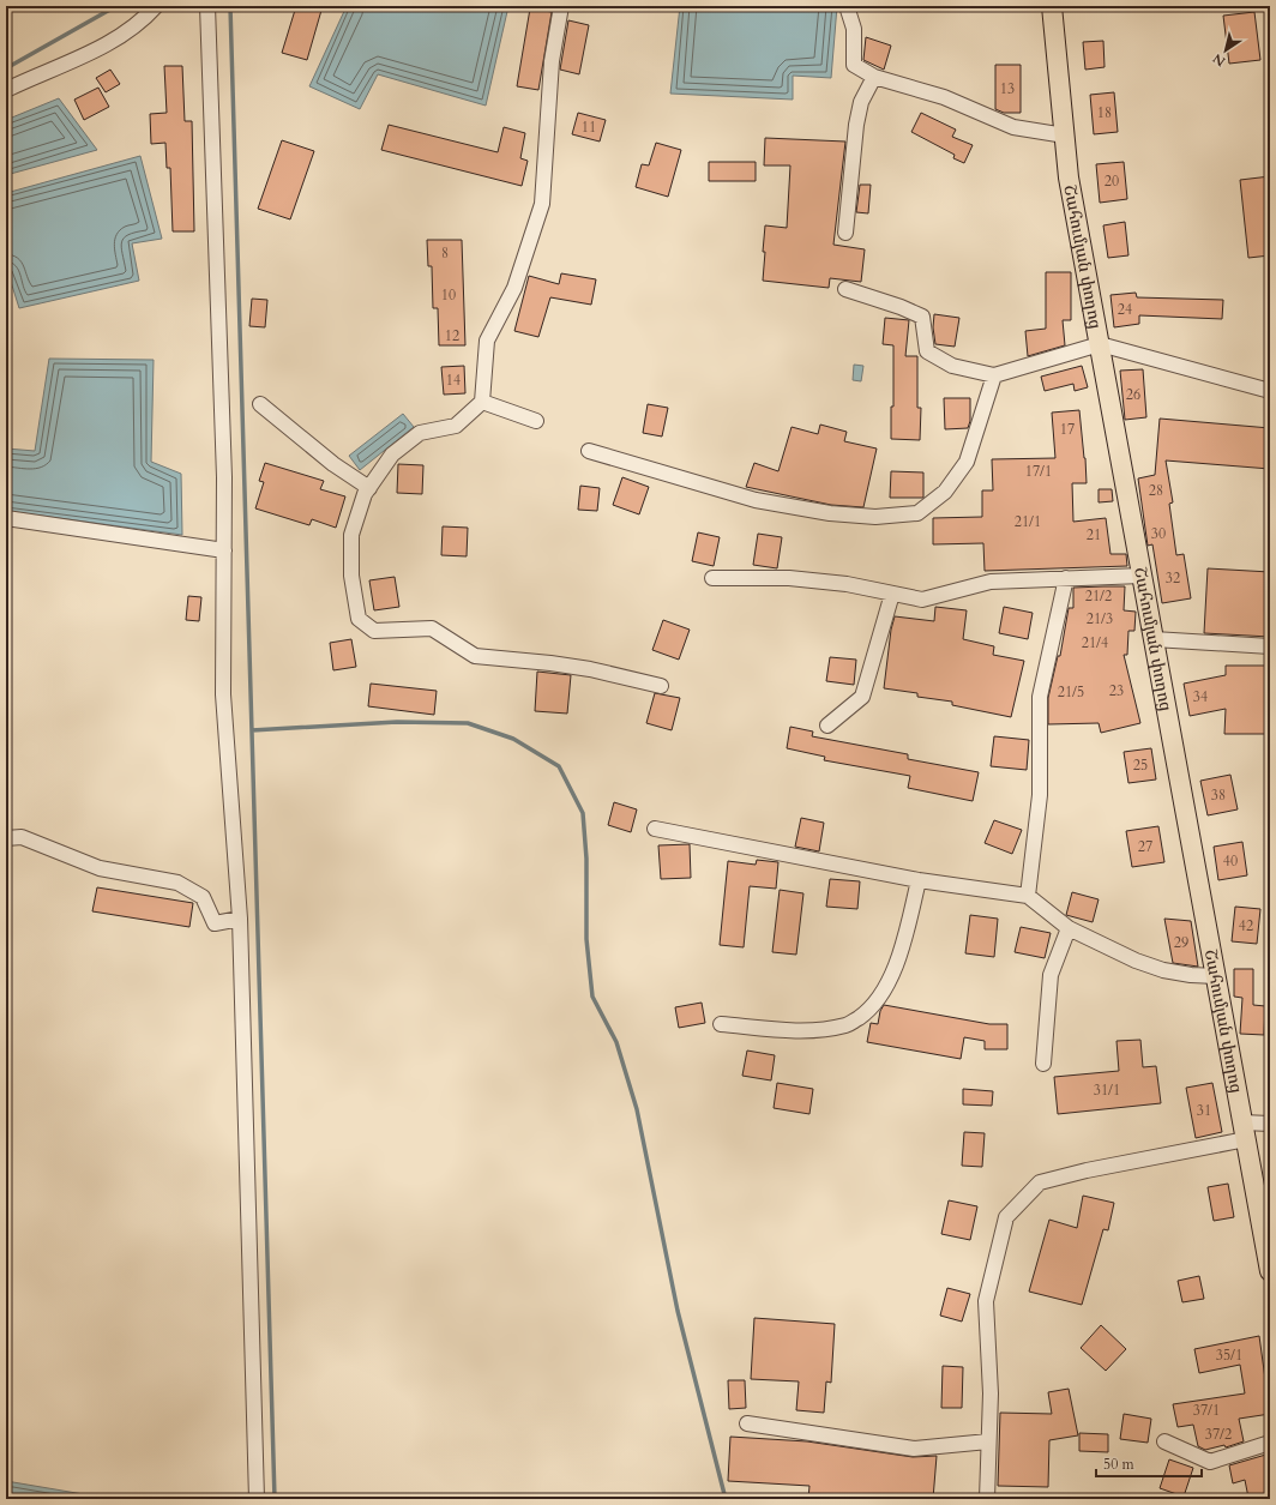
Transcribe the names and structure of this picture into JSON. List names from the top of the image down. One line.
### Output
{"streets":{"main road":["Շահումյան փողոց"]},"house_numbers":["13","18","11","20","8","10","24","12","14","26","17","17/1","28","21/1","30","21","32","21/2","21/3","21/4","23","21/5","34","25","38","27","40","42","29","31/1","31","35/1","37/1","37/2"],"scale_bar":"50 m","north":"bottom left"}
